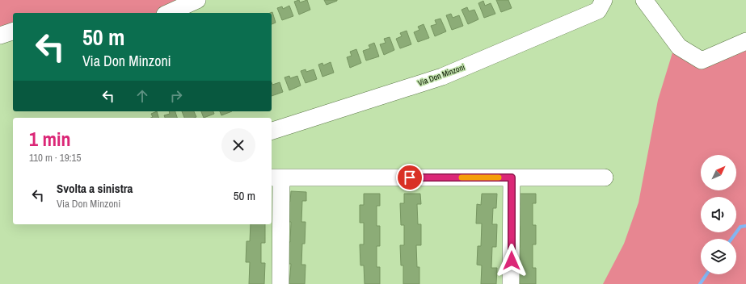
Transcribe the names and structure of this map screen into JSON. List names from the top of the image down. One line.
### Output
{"streets":{"street":["Via Don Minzoni"]},"north":"top right","page":{"turn":["50 m","Via Don Minzoni"],"heading":["1 min","110 m · 19:15"],"list":[{"name":"Svolta a sinistra","note":"Via Don Minzoni","value":"50 m"}]}}
